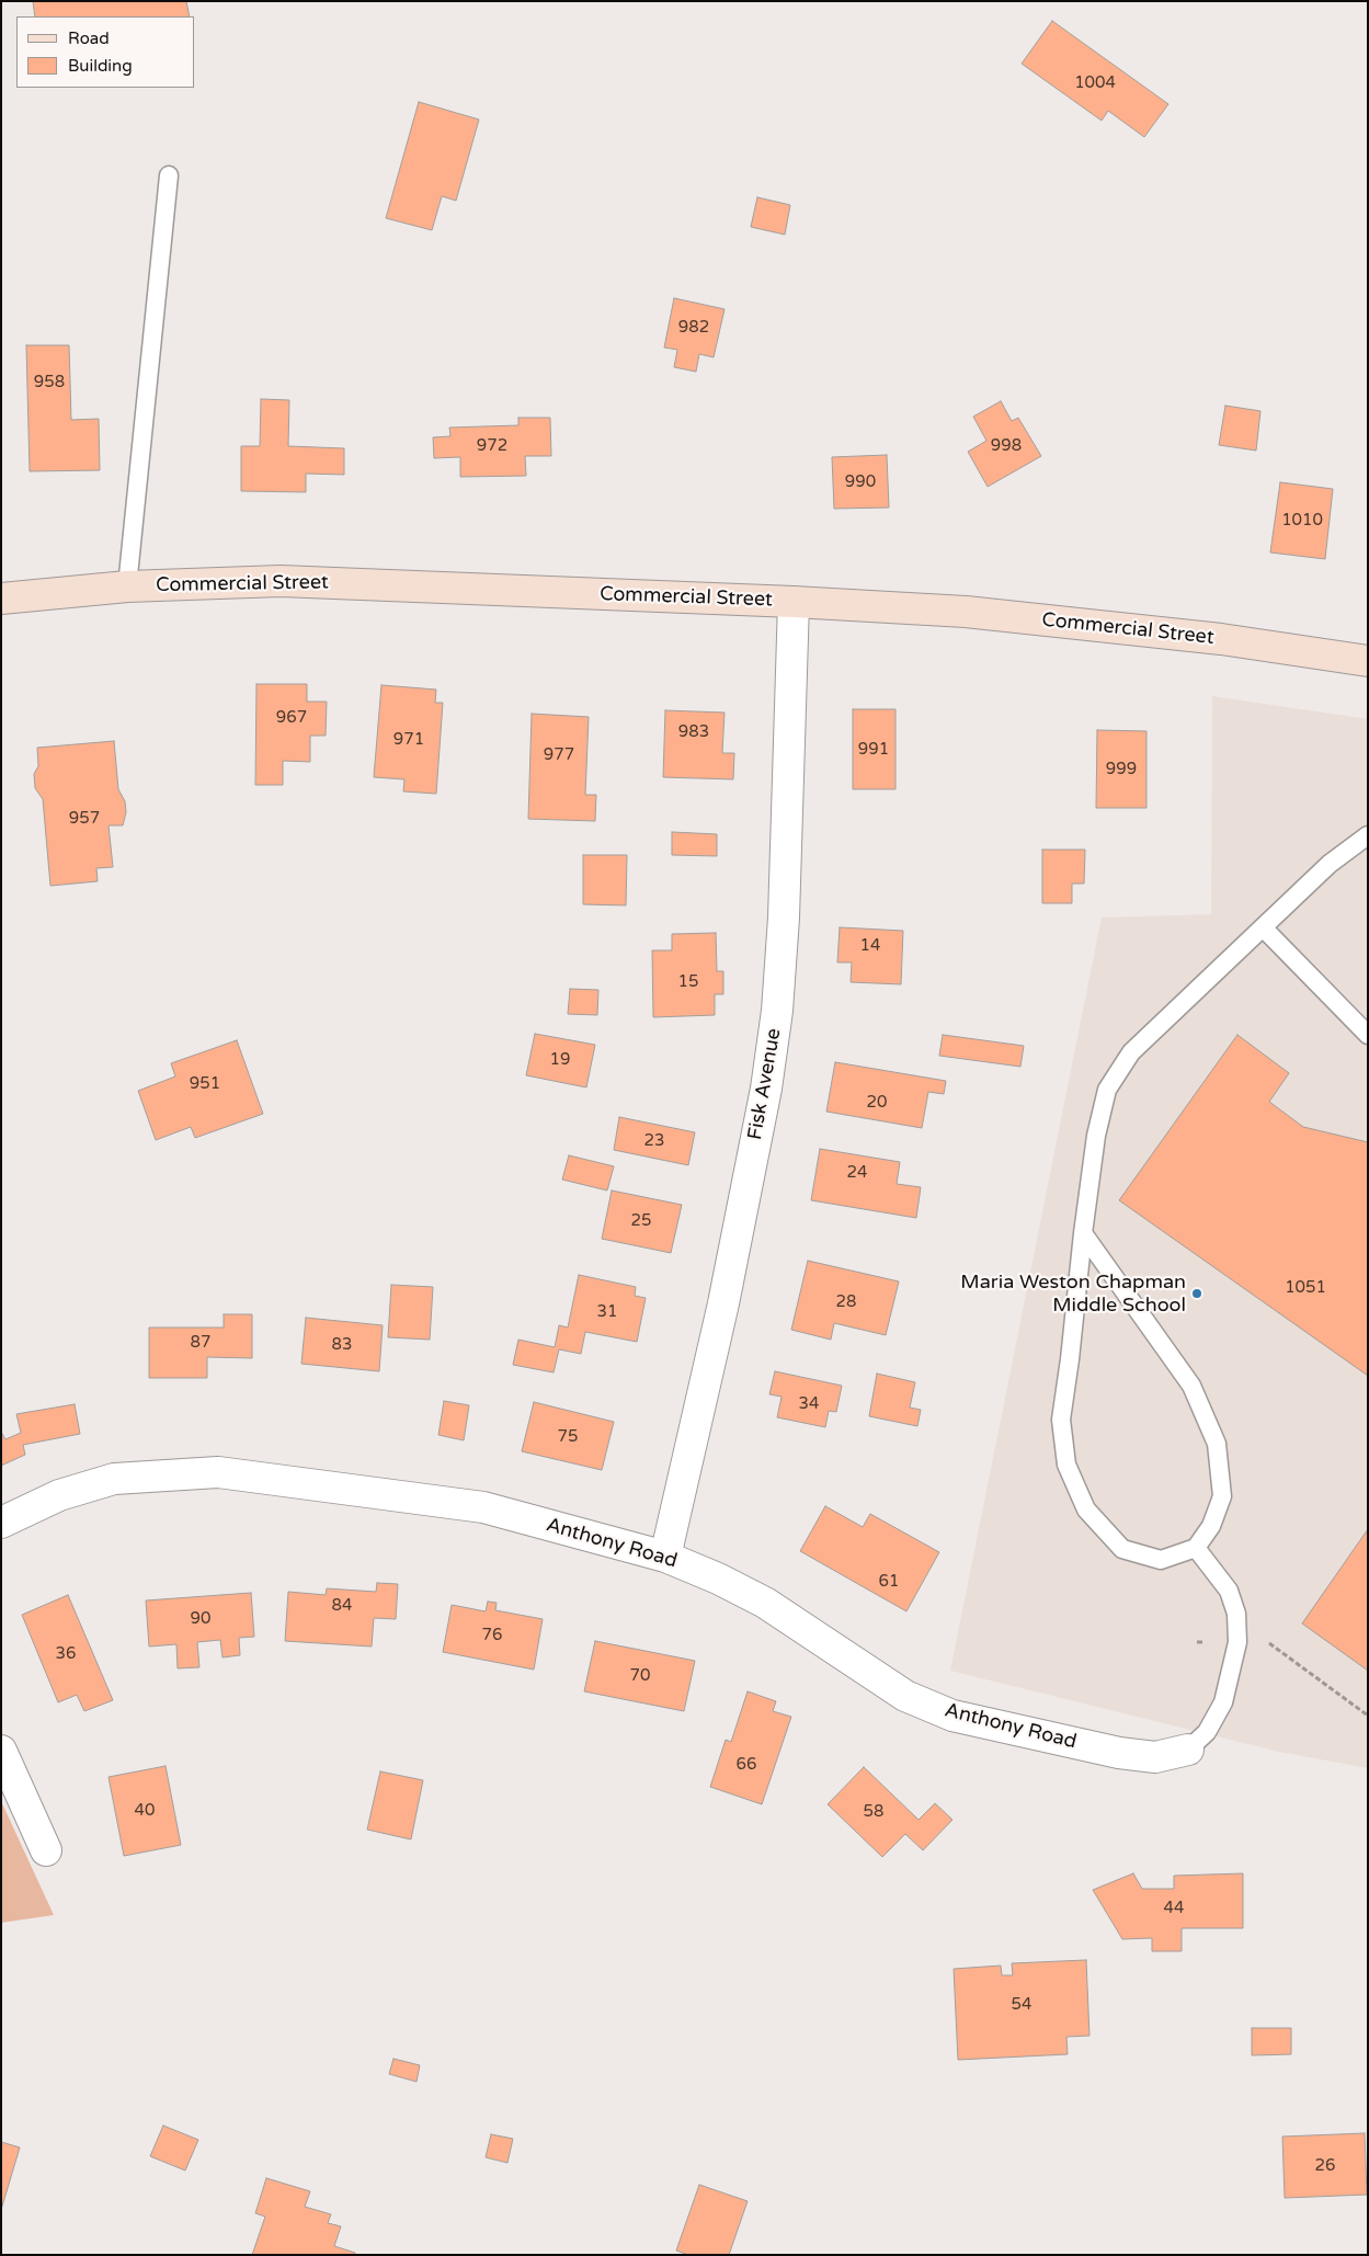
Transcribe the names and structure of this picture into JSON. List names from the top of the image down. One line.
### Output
{"streets":{"main road":["Commercial Street"],"street":["Fisk Avenue","Anthony Road"]},"crossings":[["Commercial Street","Fisk Avenue"],["Fisk Avenue","Anthony Road"]],"places":["Maria Weston Chapman Middle School"],"house_numbers":["1004","982","958","972","998","990","1010","967","983","971","991","977","999","957","14","15","19","951","20","23","24","25","1051","28","31","87","83","34","75","61","84","90","76","36","70","66","40","58","44","54","26"],"legend":["Road","Building"]}
